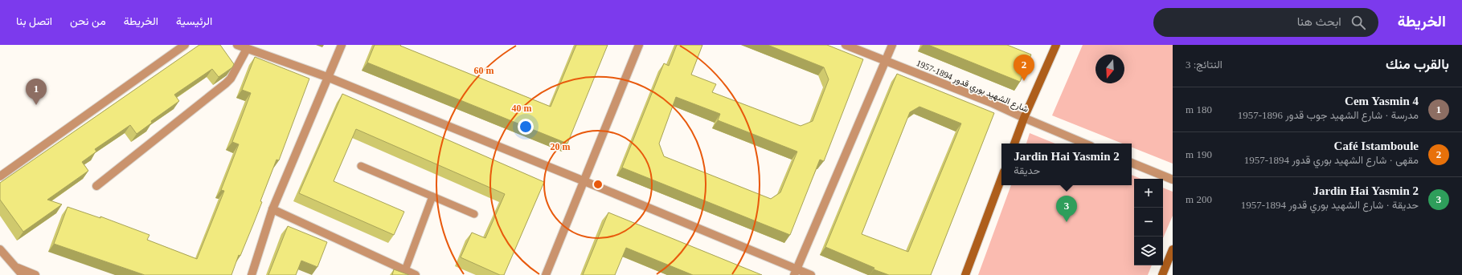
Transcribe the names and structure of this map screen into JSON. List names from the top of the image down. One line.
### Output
{"streets":{"street":["شارع الشهيد بوري قدور 1894-1957"]},"north":"bottom","page":{"header":"الخريطة","search":"ابحث هنا","nav":["الرئيسية","الخريطة","من نحن","اتصل بنا"],"heading":["بالقرب منك","النتائج: 3"],"pins":["2","1","3"],"list":[{"mark":"1","name":"Cem Yasmin 4","note":"مدرسة · شارع الشهيد جوب قدور 1896-1957","value":"180 m"},{"mark":"2","name":"Café Istamboule","note":"مقهى · شارع الشهيد بوري قدور 1894-1957","value":"190 m"},{"mark":"3","name":"Jardin Hai Yasmin 2","note":"حديقة · شارع الشهيد بوري قدور 1894-1957","value":"200 m"}],"popup":["Jardin Hai Yasmin 2","حديقة"],"map_buttons":["+","−"]},"rings":["60 m","40 m","20 m"]}
